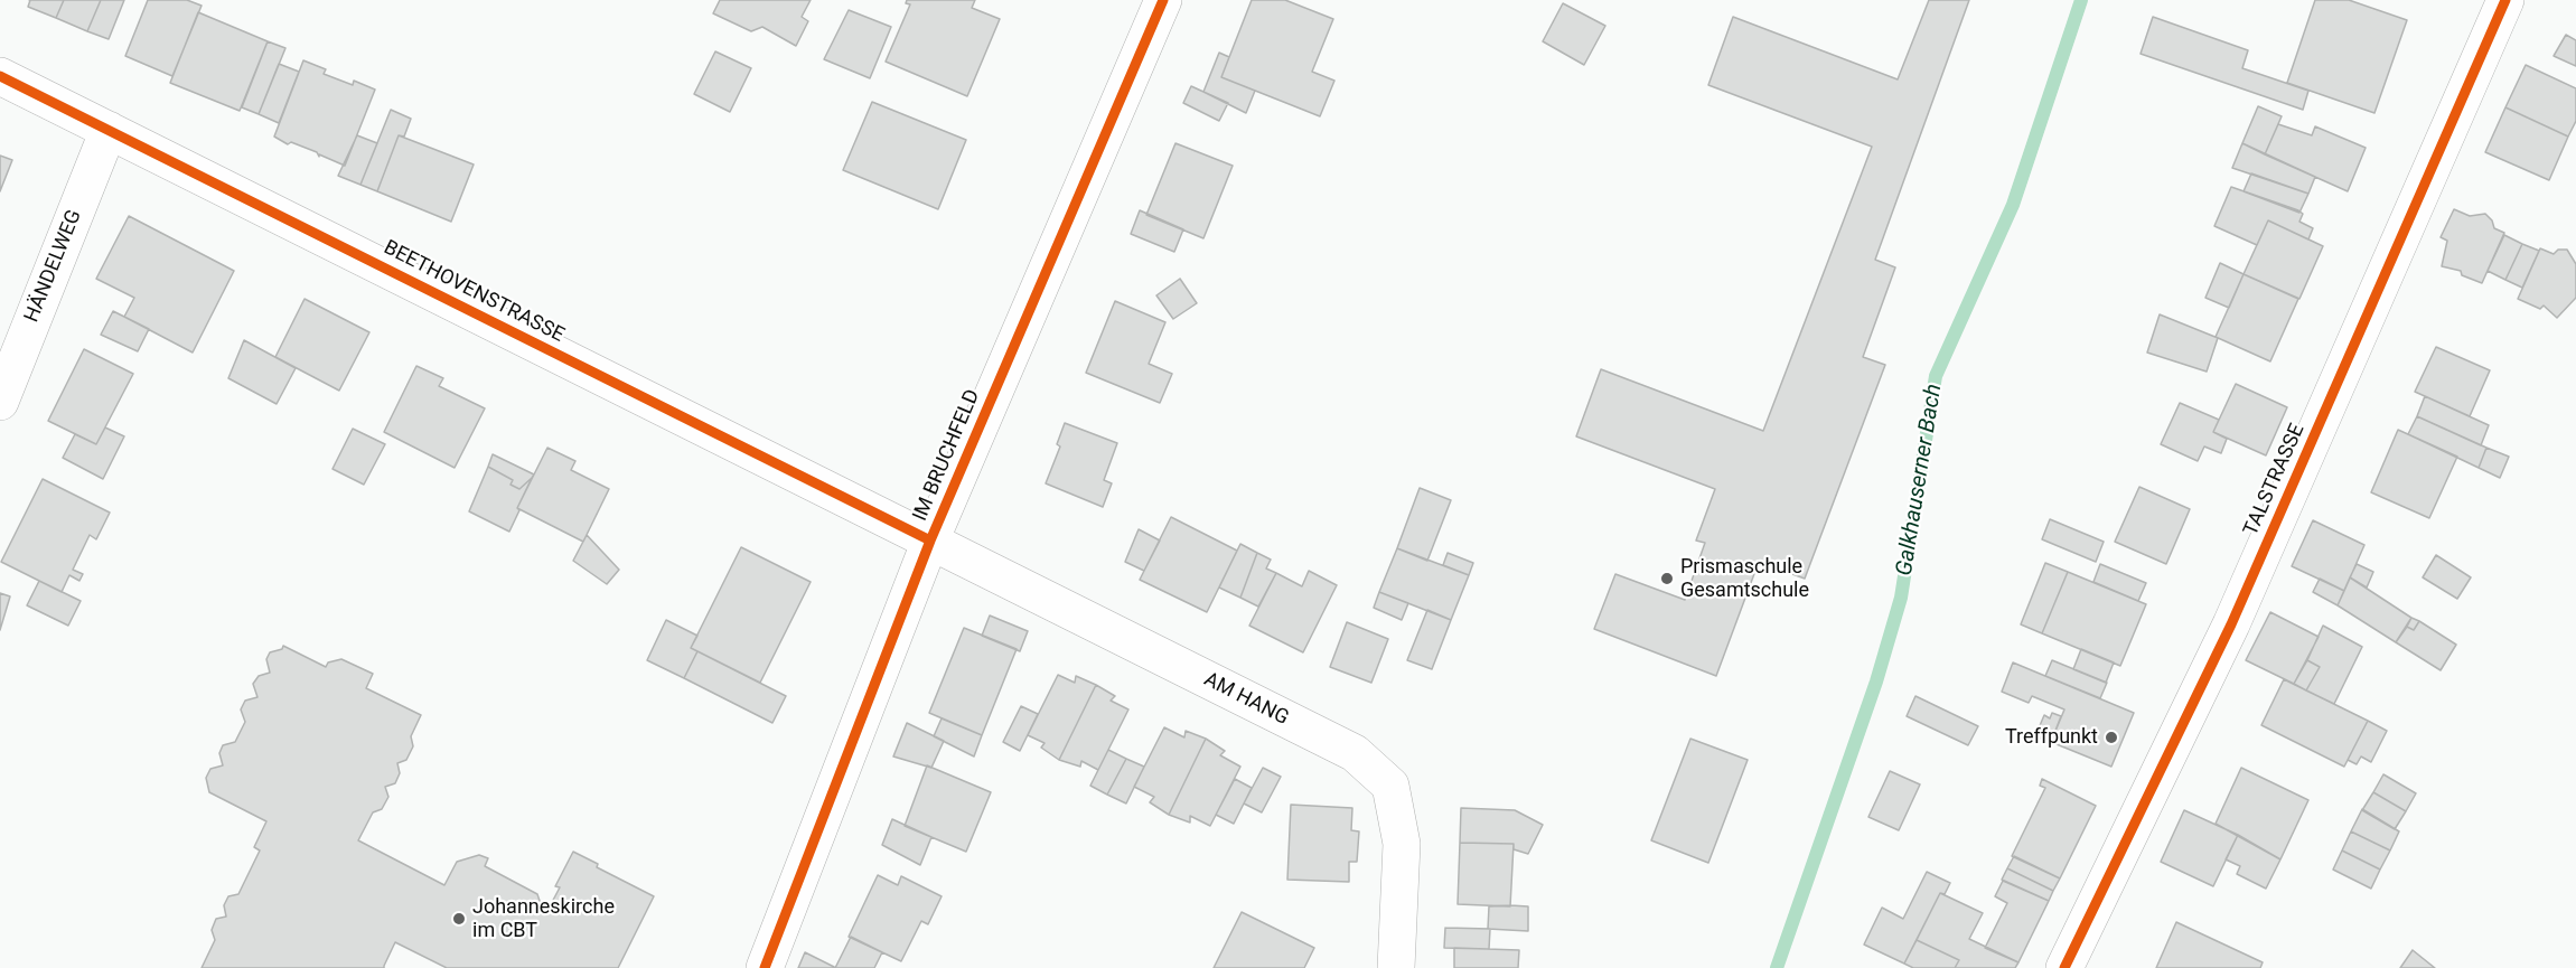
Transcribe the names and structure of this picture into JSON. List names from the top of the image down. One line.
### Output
{"streets":{"street":["HÄNDELWEG","BEETHOVENSTRASSE","IM BRUCHFELD","TALSTRASSE","AM HANG"]},"crossings":[["HÄNDELWEG","BEETHOVENSTRASSE"],["BEETHOVENSTRASSE","IM BRUCHFELD"],["BEETHOVENSTRASSE","AM HANG"],["IM BRUCHFELD","AM HANG"]],"water":["Galkhauserner Bach"],"places":["Prismaschule Gesamtschule","Treffpunkt","Johanneskirche im CBT"]}
